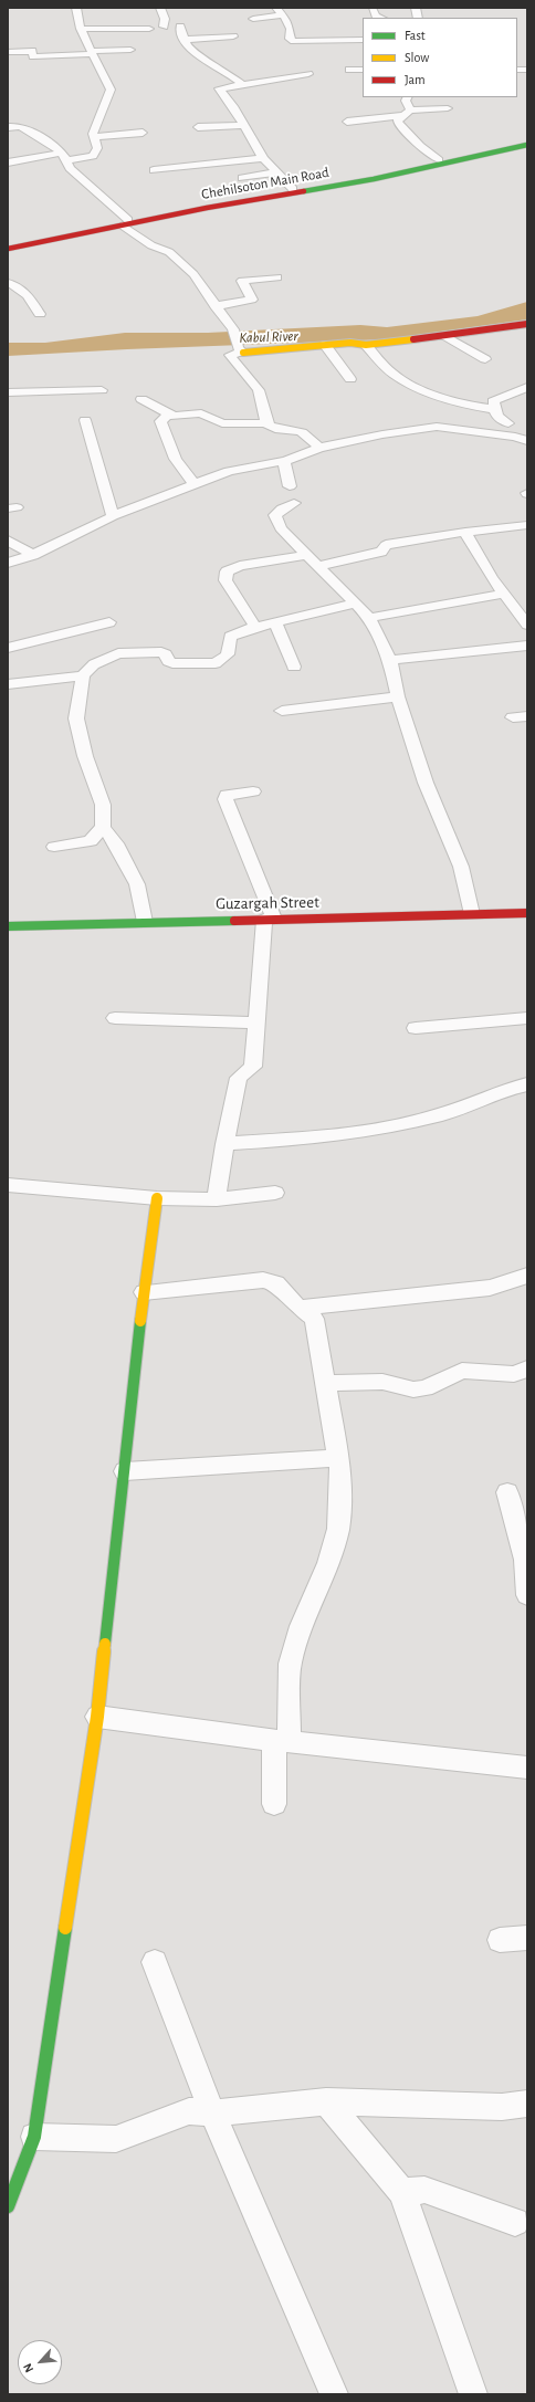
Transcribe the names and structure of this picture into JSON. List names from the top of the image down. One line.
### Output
{"streets":{"main road":["Chehilsoton Main Road","Guzargah Street"]},"water":["Kabul River"],"legend":["Fast","Slow","Jam"],"north":"bottom left"}
